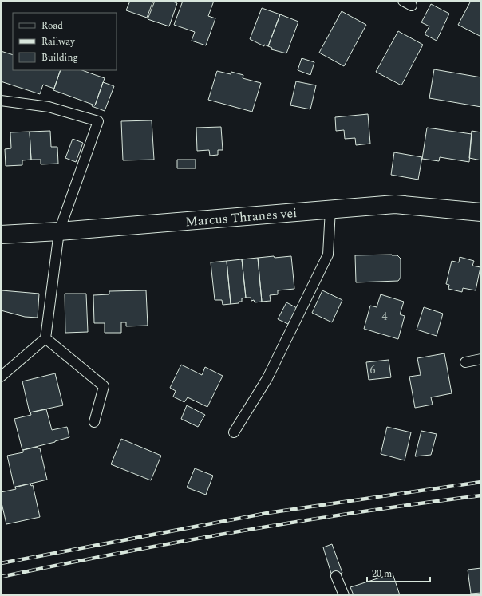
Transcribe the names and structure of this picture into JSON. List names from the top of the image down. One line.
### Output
{"streets":{"main road":["Marcus Thranes vei"]},"house_numbers":["4","6"],"legend":["Road","Railway","Building"],"scale_bar":"20 m"}
